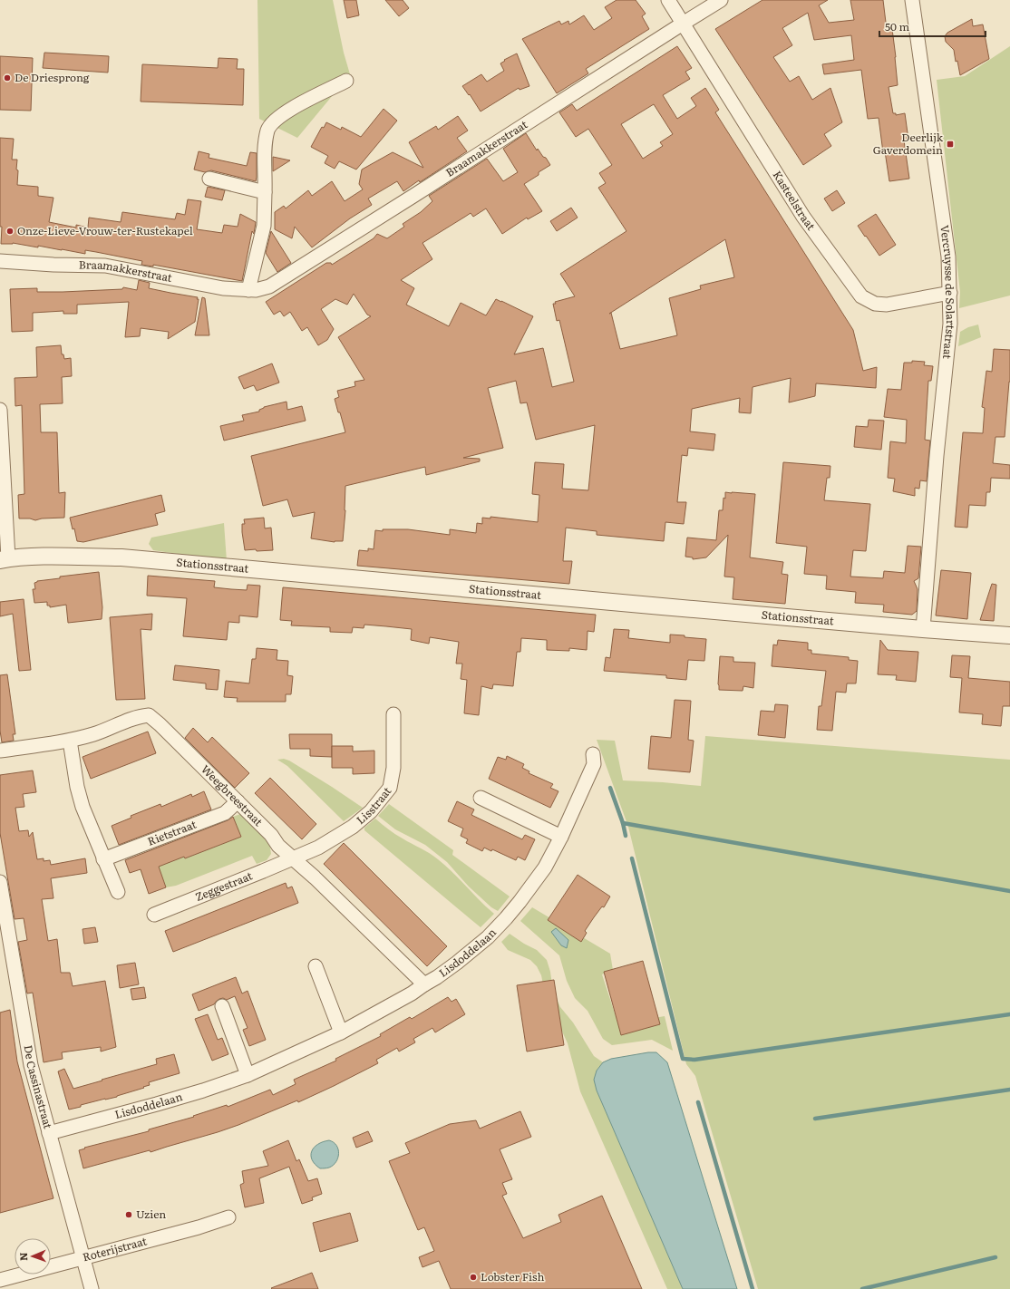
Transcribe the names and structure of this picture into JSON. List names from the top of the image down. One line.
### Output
{"streets":{"street":["Braamakkerstraat","Kasteelstraat","Vercruysse de Solartstraat","Stationsstraat","Weegbreestraat","Lisstraat","Rietstraat","Zeggestraat","Lisdoddelaan","De Cassinastraat","Roterijstraat"]},"crossings":[["Braamakkerstraat","Kasteelstraat"],["Kasteelstraat","Vercruysse de Solartstraat"],["Vercruysse de Solartstraat","Stationsstraat"],["Weegbreestraat","Lisstraat"],["Weegbreestraat","Rietstraat"],["Weegbreestraat","Zeggestraat"],["Weegbreestraat","Lisdoddelaan"],["Lisstraat","Zeggestraat"],["Lisdoddelaan","De Cassinastraat"],["De Cassinastraat","Roterijstraat"]],"places":{"other":["De Driesprong","Onze-Lieve-Vrouw-ter-Rustekapel","Uzien","Lobster Fish"],"transit":["Deerlijk Gaverdomein"]},"scale_bar":"50 m","north":"left"}
